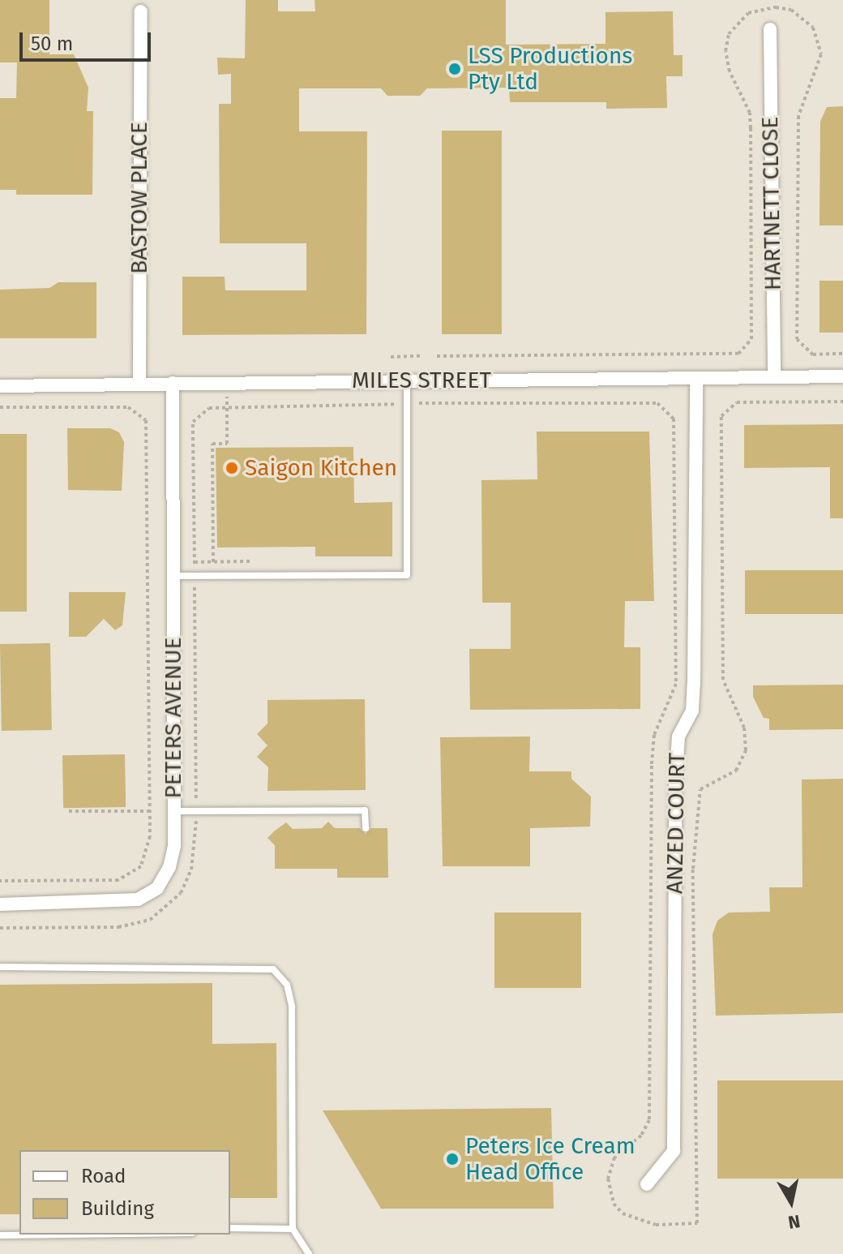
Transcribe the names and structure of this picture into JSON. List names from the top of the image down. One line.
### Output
{"streets":{"street":["BASTOW PLACE","HARTNETT CLOSE","MILES STREET","PETERS AVENUE","ANZED COURT"]},"crossings":[["BASTOW PLACE","MILES STREET"],["HARTNETT CLOSE","MILES STREET"],["MILES STREET","PETERS AVENUE"],["MILES STREET","ANZED COURT"]],"places":["LSS Productions Pty Ltd","Saigon Kitchen","Peters Ice Cream Head Office"],"legend":["Road","Building"],"scale_bar":"50 m","north":"bottom"}
